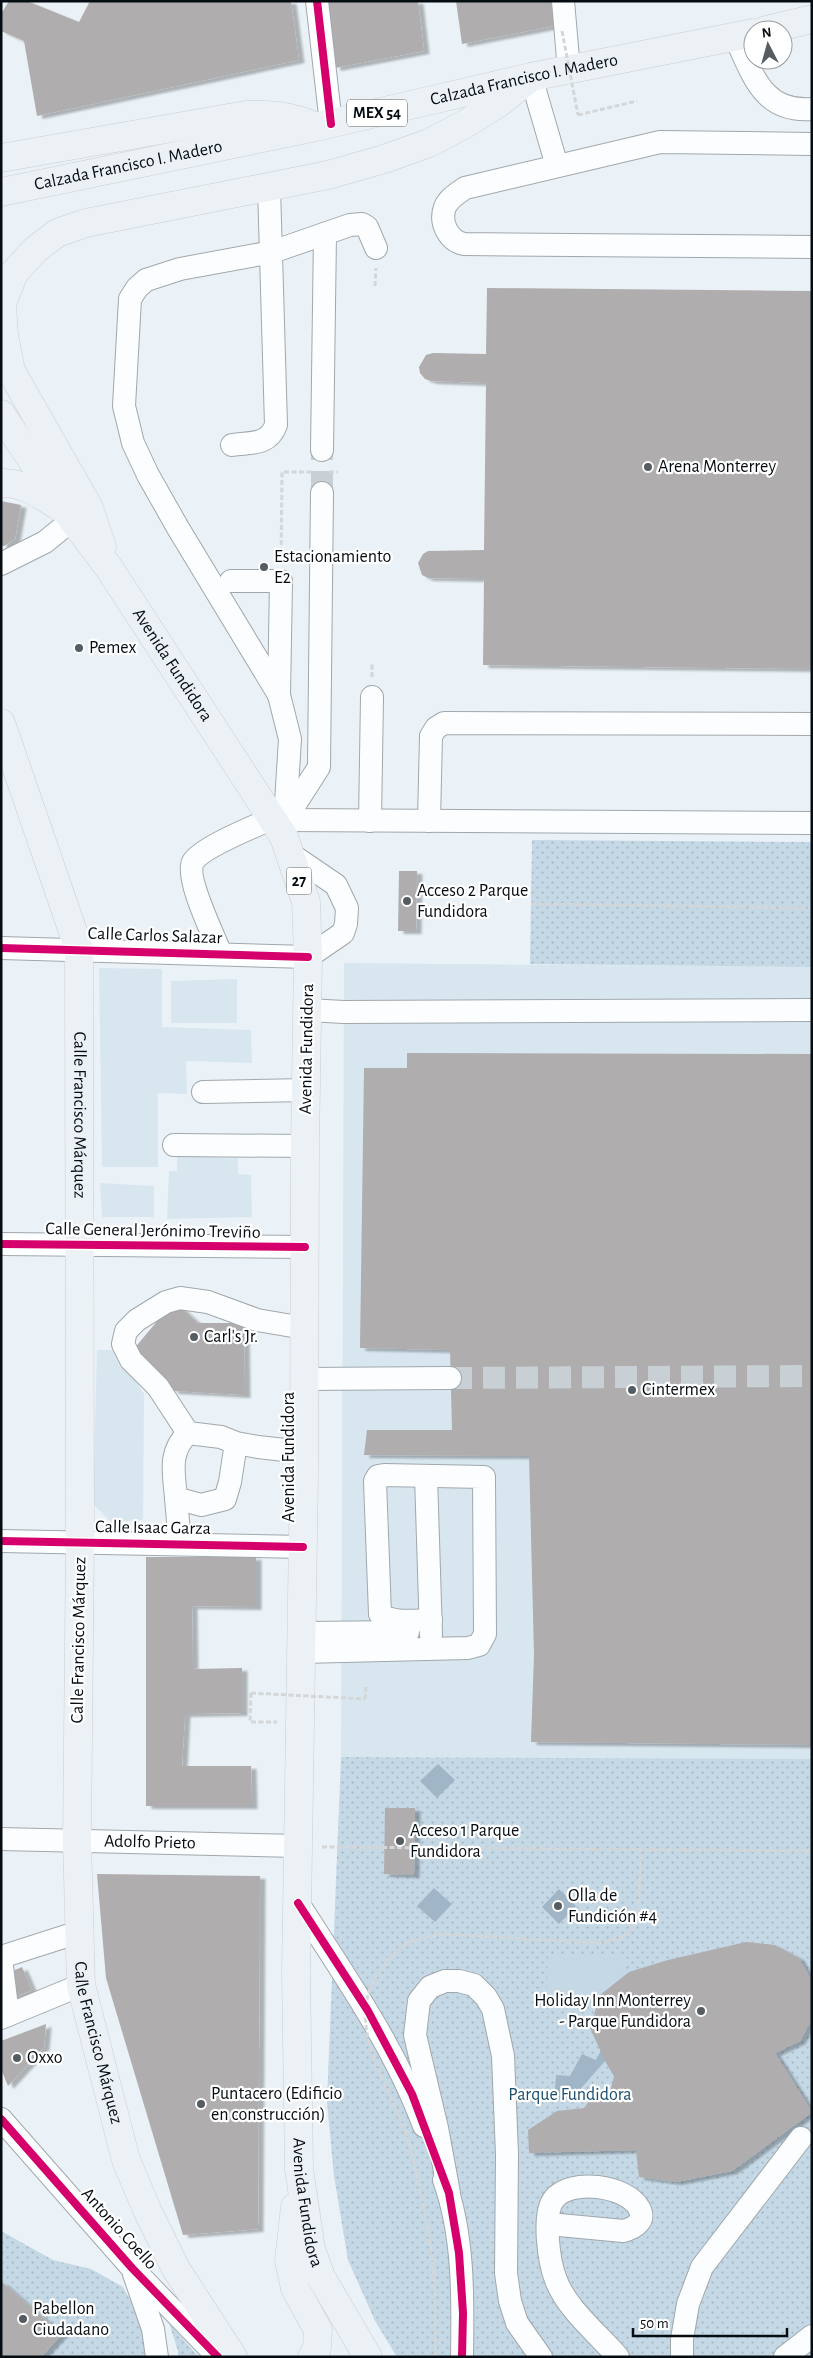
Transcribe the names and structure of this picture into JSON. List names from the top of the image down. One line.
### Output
{"streets":{"main road":["Calzada Francisco I. Madero","MEX 54","Avenida Fundidora","27","Calle Francisco Márquez"],"street":["Calle Carlos Salazar","Calle General Jerónimo Treviño","Calle Isaac Garza","Adolfo Prieto","Antonio Coello"]},"crossings":[["Avenida Fundidora","Calle Carlos Salazar"],["Avenida Fundidora","Calle General Jerónimo Treviño"],["Avenida Fundidora","Calle Isaac Garza"],["Avenida Fundidora","Adolfo Prieto"],["Calle Carlos Salazar","Calle Francisco Márquez"],["Calle Francisco Márquez","Calle General Jerónimo Treviño"],["Calle Francisco Márquez","Calle Isaac Garza"],["Calle Francisco Márquez","Adolfo Prieto"]],"parks":["Parque Fundidora"],"places":["Arena Monterrey","Estacionamiento E2","Pemex","Acceso 2 Parque Fundidora","Carl's Jr.","Cintermex","Acceso 1 Parque Fundidora","Olla de Fundición #4","Holiday Inn Monterrey - Parque Fundidora","Oxxo","Puntacero (Edificio en construcción)","Pabellon Ciudadano"],"scale_bar":"50 m","north":"top"}
